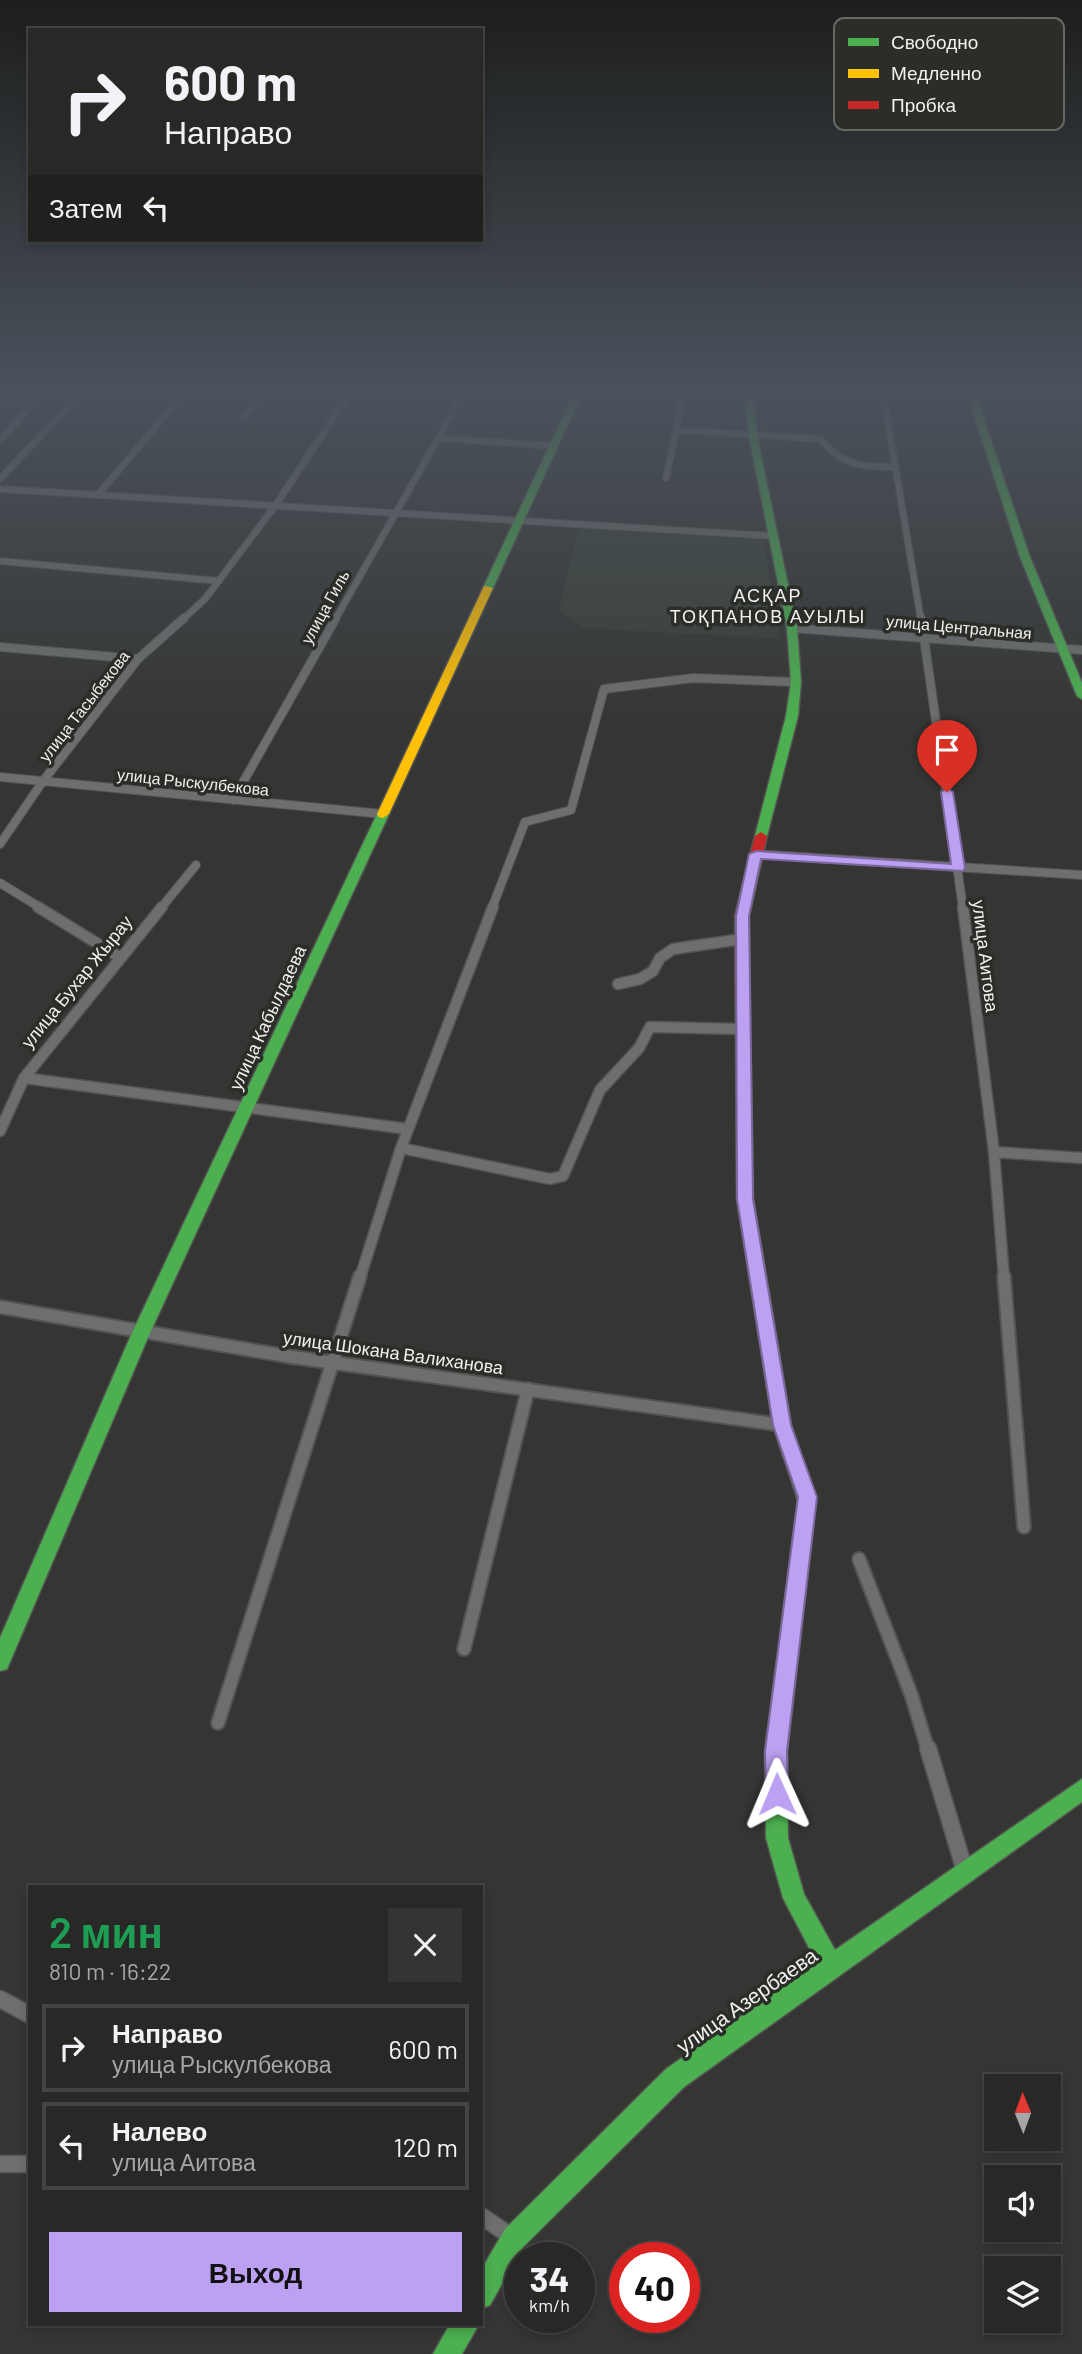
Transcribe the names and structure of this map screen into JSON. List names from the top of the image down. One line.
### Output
{"streets":{"street":["улица Гиль","улица Центральная","улица Тасыбекова","улица Рыскулбекова","улица Аитова","улица Бухар Жырау","улица Кабылдаева","улица Шокана Валиханова","улица Азербаева"]},"crossings":[["улица Гиль","улица Рыскулбекова"],["улица Центральная","улица Аитова"],["улица Тасыбекова","улица Рыскулбекова"],["улица Рыскулбекова","улица Кабылдаева"],["улица Кабылдаева","улица Шокана Валиханова"]],"districts":["АСҚАР ТОҚПАНОВ АУЫЛЫ"],"legend":["Свободно","Медленно","Пробка"],"north":"top","page":{"turn":["600 m","Направо"],"then":"Затем","heading":["2 мин","810 m · 16:22"],"list":[{"name":"Направо","note":"улица Рыскулбекова","value":"600 m"},{"name":"Налево","note":"улица Аитова","value":"120 m"}],"buttons":"Выход","speed":"34 km/h","limit":"40"}}
